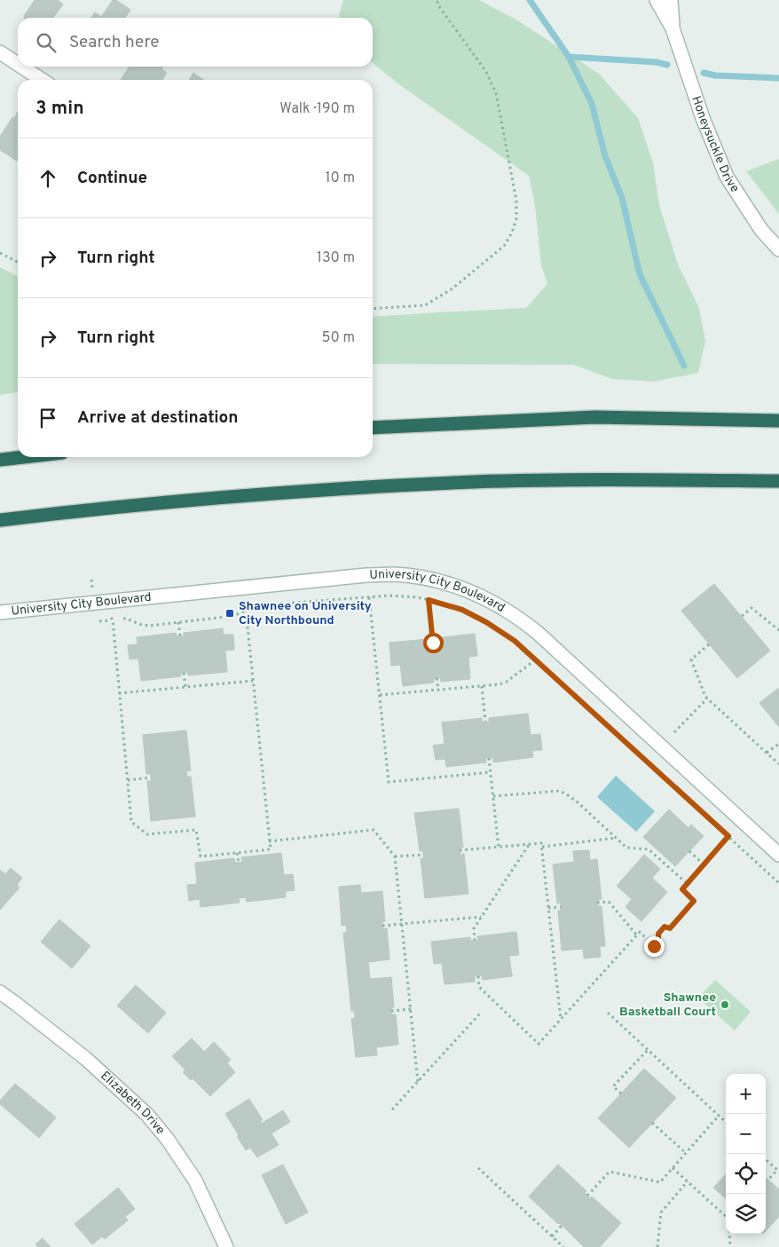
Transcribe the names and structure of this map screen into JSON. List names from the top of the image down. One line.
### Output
{"streets":{"main road":["Honeysuckle Drive","University City Boulevard","Elizabeth Drive"]},"places":{"transit":["Shawnee on University City Northbound"],"other":["Shawnee Basketball Court"]},"page":{"search":"Search here","heading":["3 min","Walk · 190 m"],"list":[["Continue","10 m"],["Turn right","130 m"],["Turn right","50 m"],"Arrive at destination"],"map_buttons":["+","−"]}}
